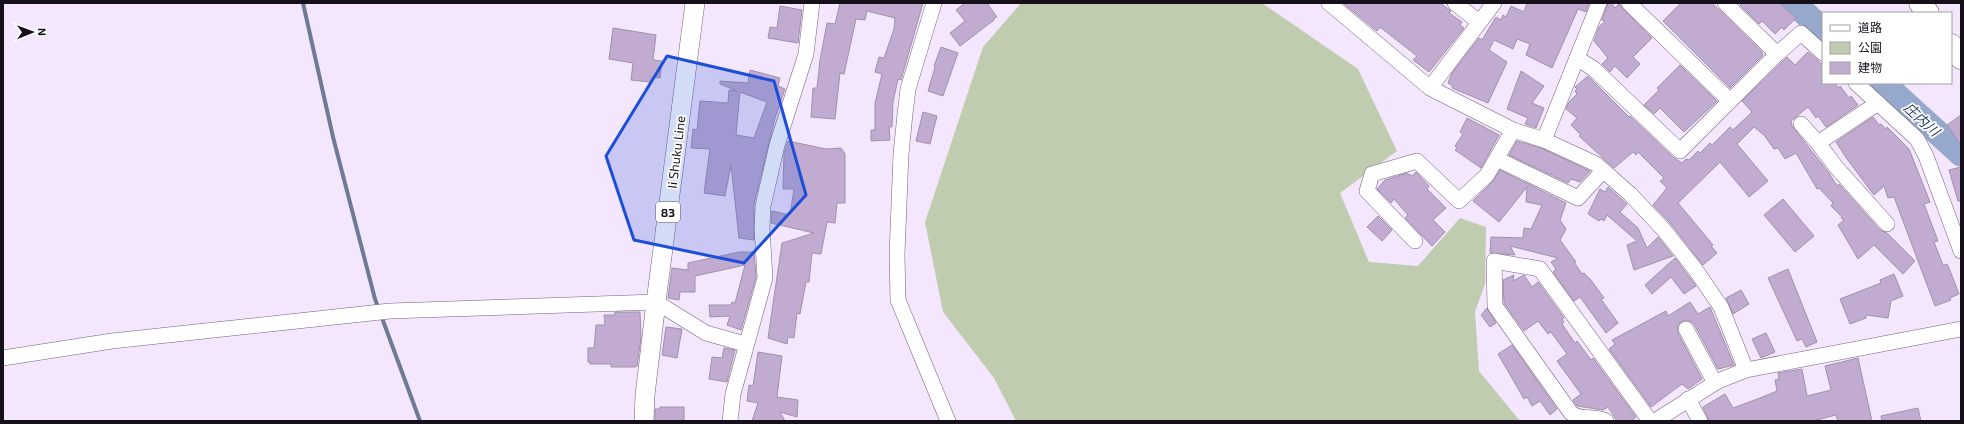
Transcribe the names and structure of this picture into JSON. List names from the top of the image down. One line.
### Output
{"streets":{"main road":["Ii Shuku Line","83"]},"water":["庄内川"],"legend":["道路","公園","建物"],"north":"right"}
